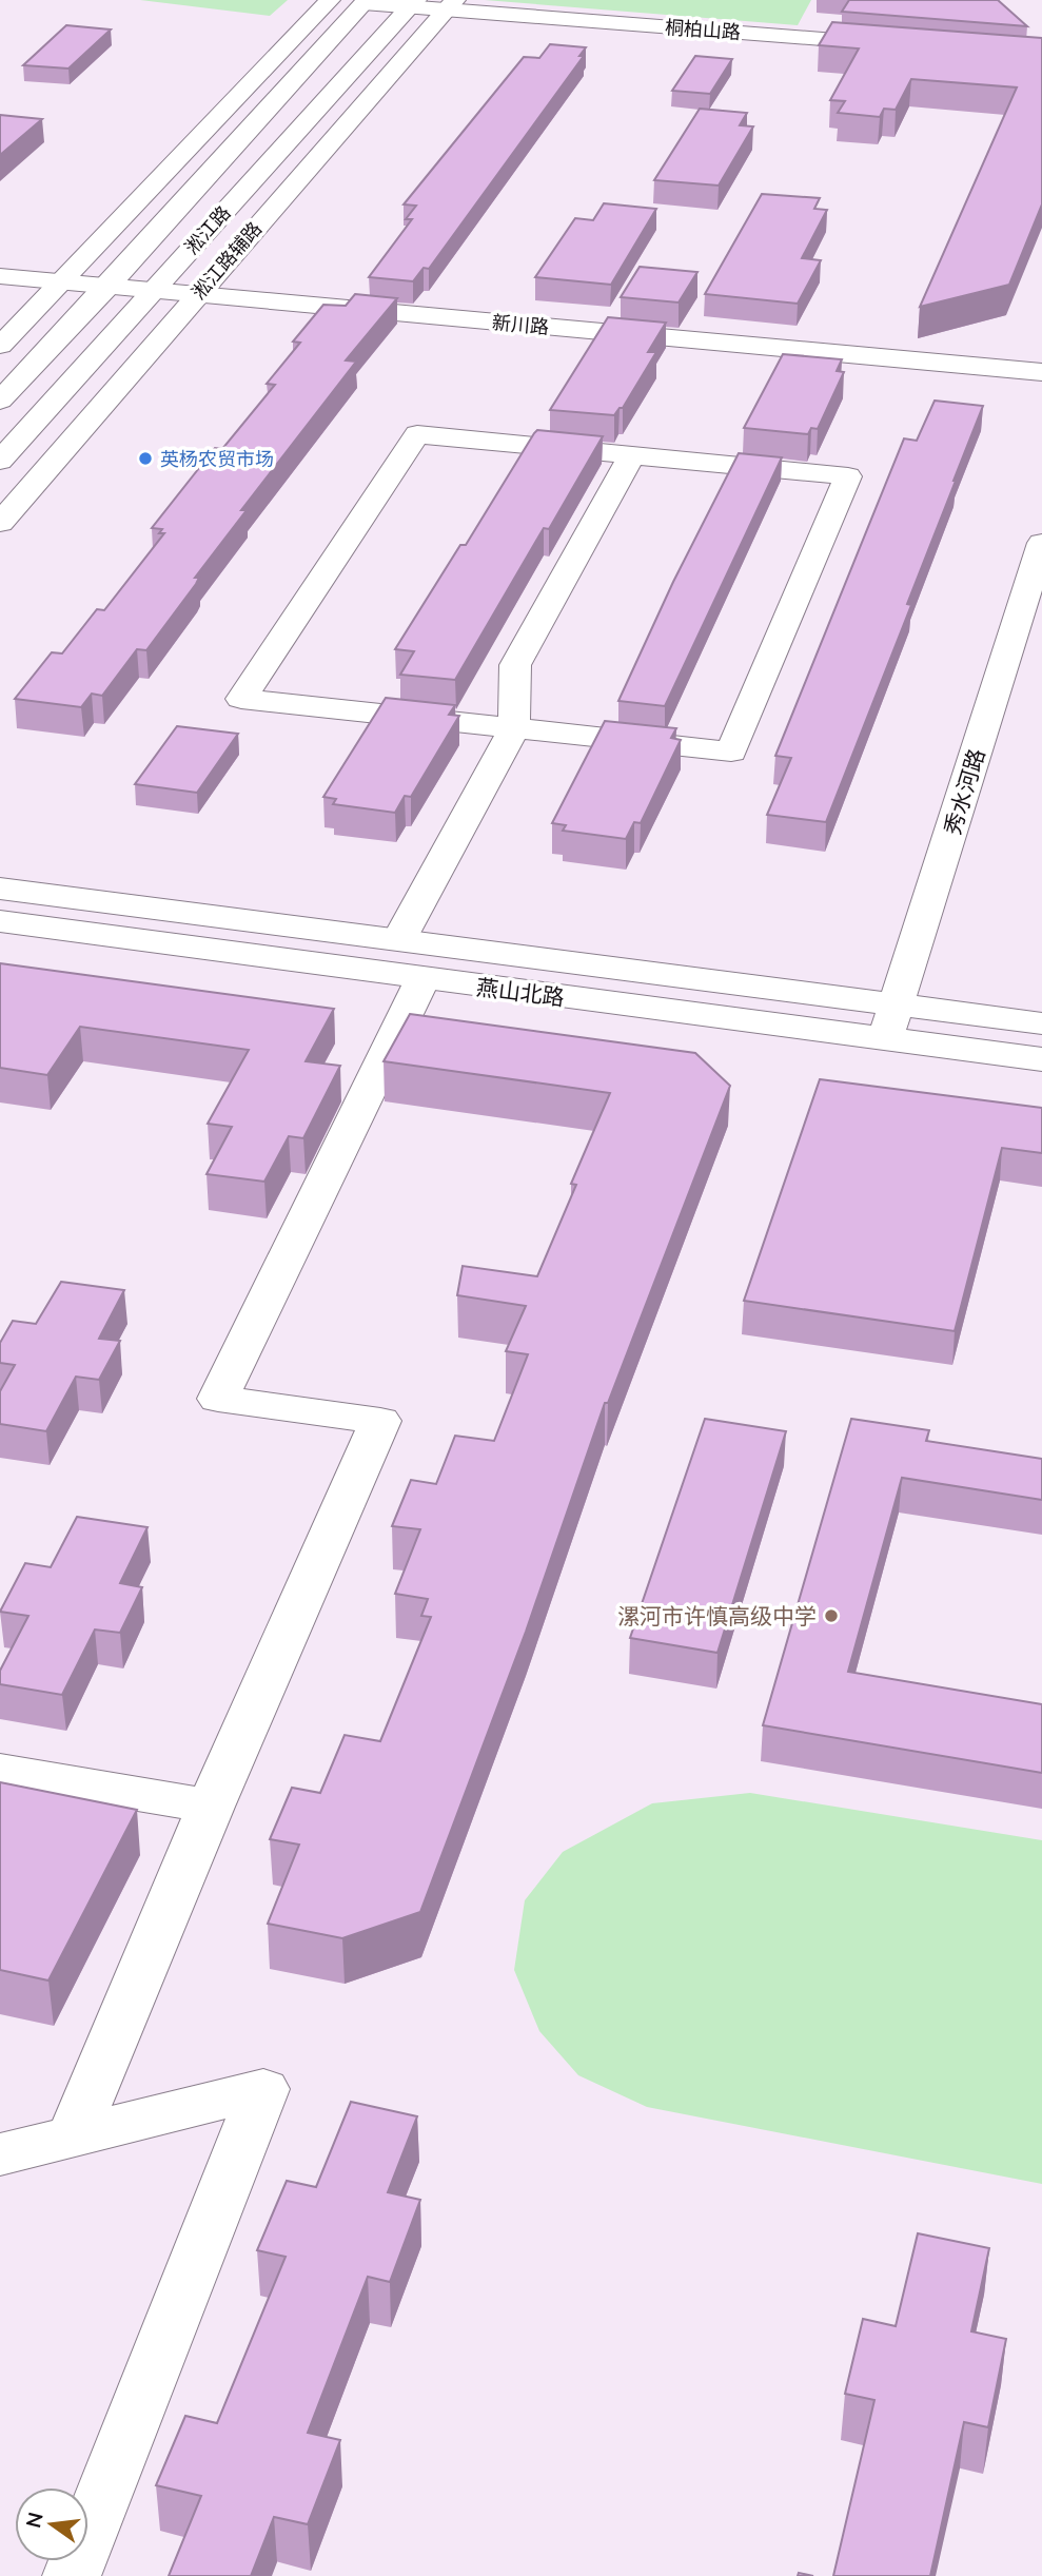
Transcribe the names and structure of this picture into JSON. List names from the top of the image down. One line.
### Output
{"streets":{"street":["桐柏山路","淞江路","淞江路辅路","新川路","秀水河路","燕山北路"]},"crossings":[["桐柏山路","淞江路"],["桐柏山路","淞江路辅路"],["淞江路","新川路"],["淞江路辅路","新川路"],["秀水河路","燕山北路"]],"places":["英杨农贸市场","漯河市许慎高级中学"],"north":"left"}
